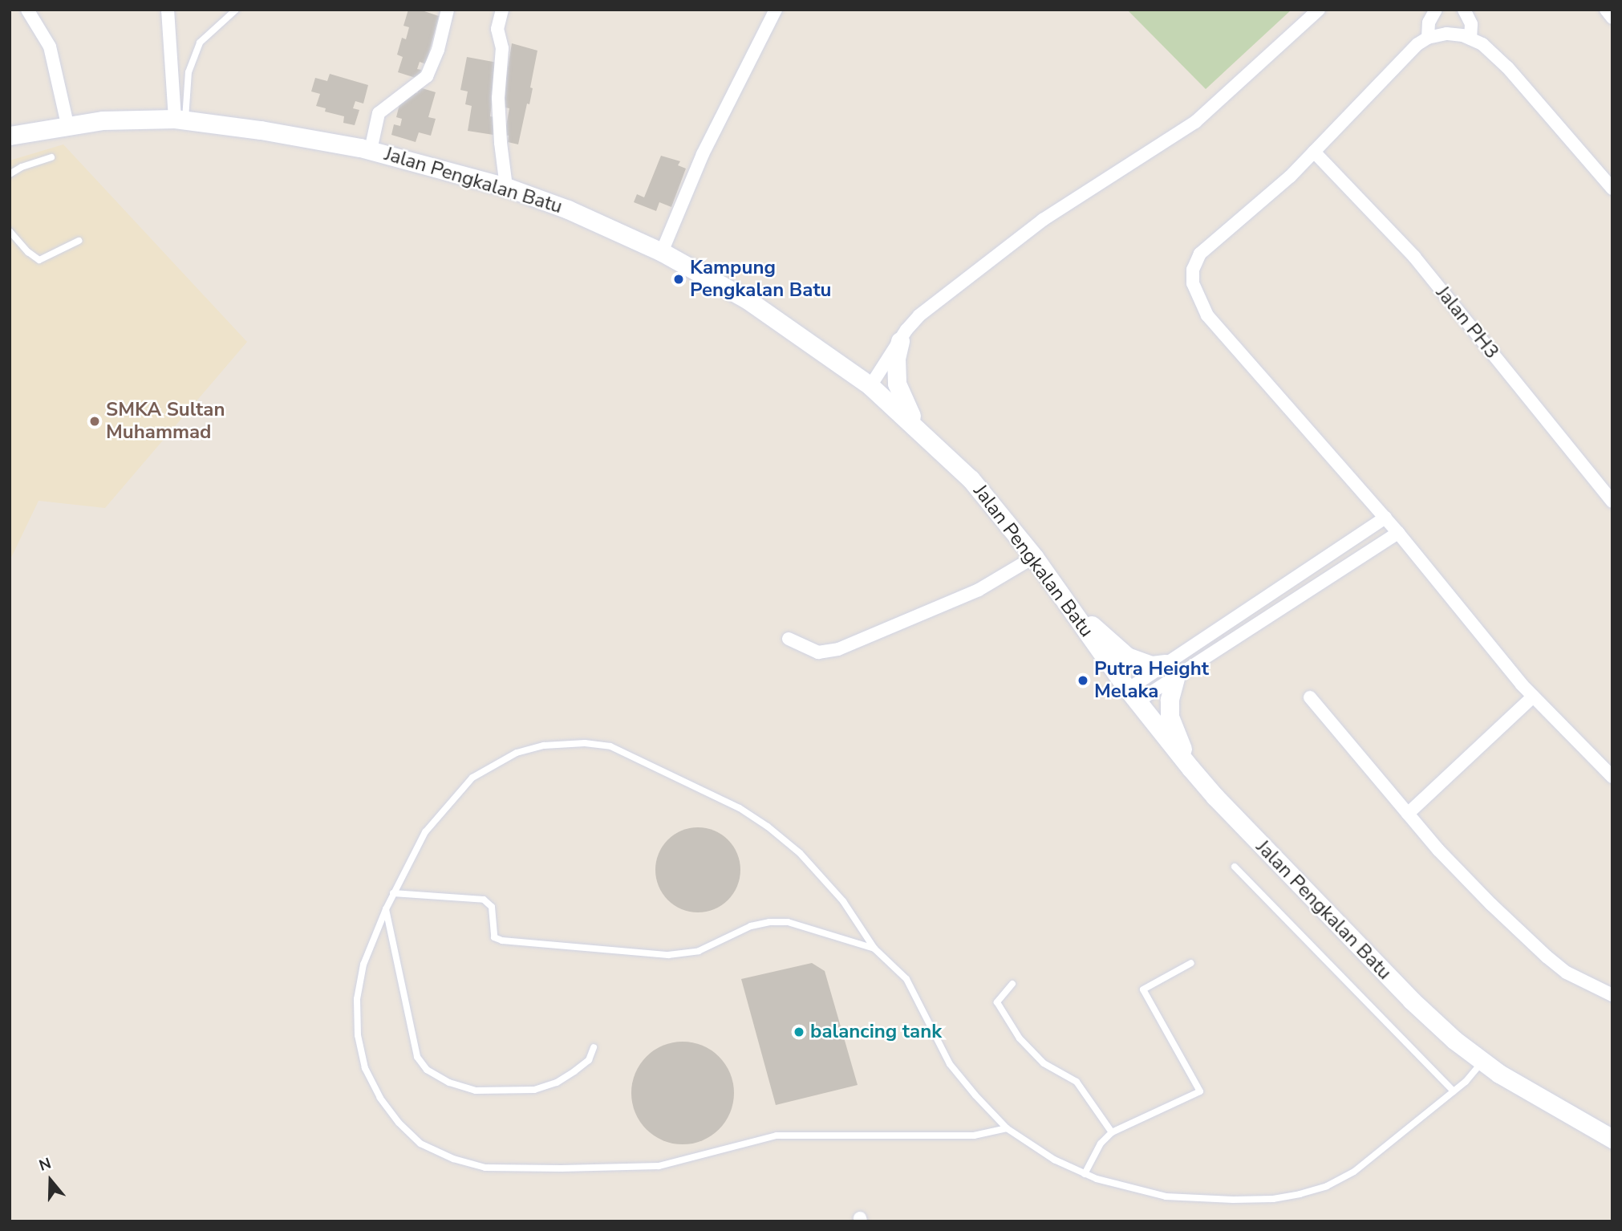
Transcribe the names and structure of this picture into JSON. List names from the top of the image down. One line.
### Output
{"streets":{"main road":["Jalan Pengkalan Batu"],"street":["Jalan PH3"]},"places":["Kampung Pengkalan Batu","SMKA Sultan Muhammad","Putra Height Melaka","balancing tank"],"north":"top"}
